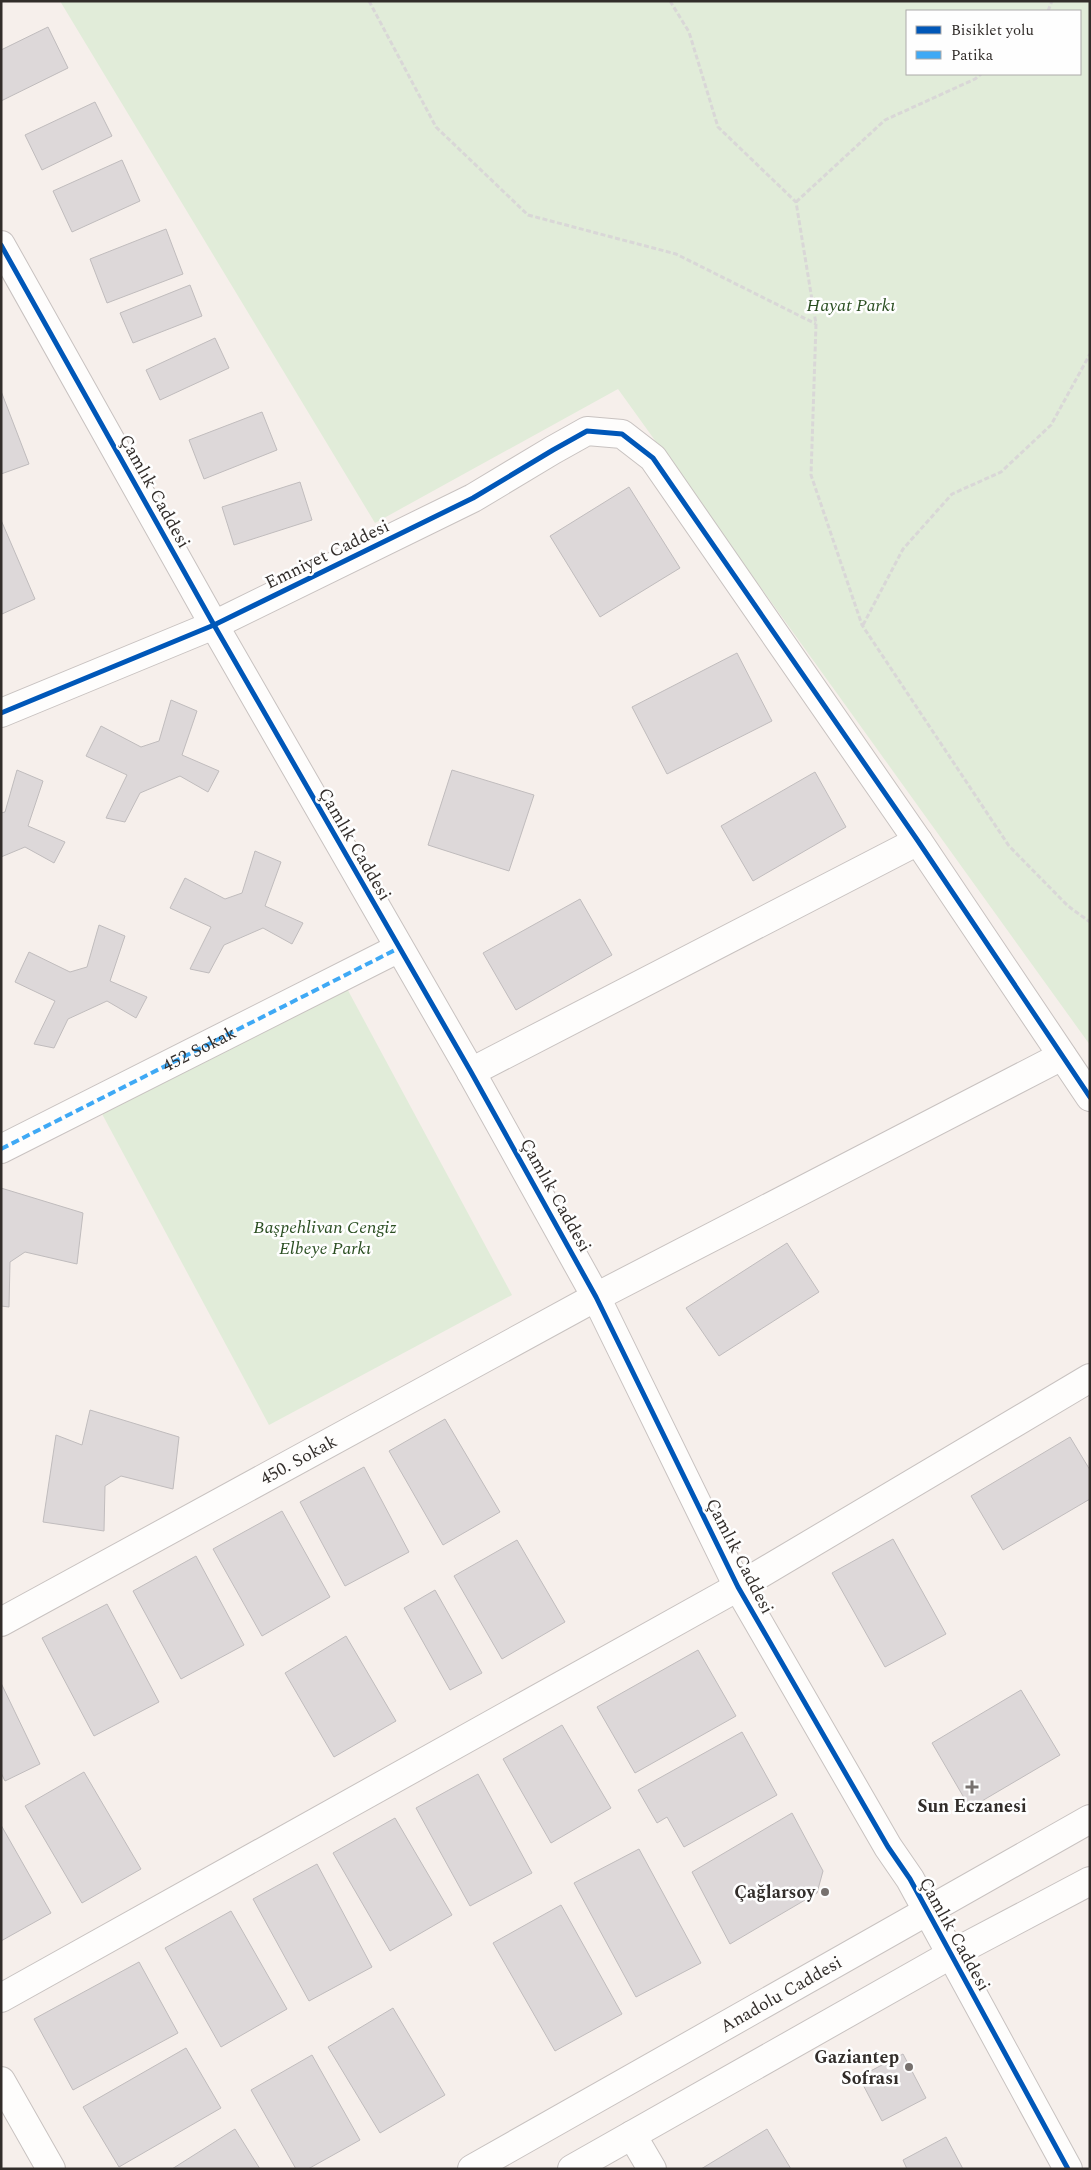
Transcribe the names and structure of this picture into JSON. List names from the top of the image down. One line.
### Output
{"streets":{"street":["Çamlık Caddesi","Emniyet Caddesi","452 Sokak","450. Sokak","Anadolu Caddesi"]},"crossings":[["Çamlık Caddesi","Emniyet Caddesi"],["Çamlık Caddesi","452 Sokak"],["Çamlık Caddesi","450. Sokak"],["Çamlık Caddesi","Anadolu Caddesi"],["Emniyet Caddesi","450. Sokak"]],"parks":["Hayat Parkı","Başpehlivan Cengiz Elbeye Parkı"],"places":{"health":["Sun Eczanesi"],"other":["Çağlarsoy","Gaziantep Sofrası"]},"legend":["Bisiklet yolu","Patika"]}
